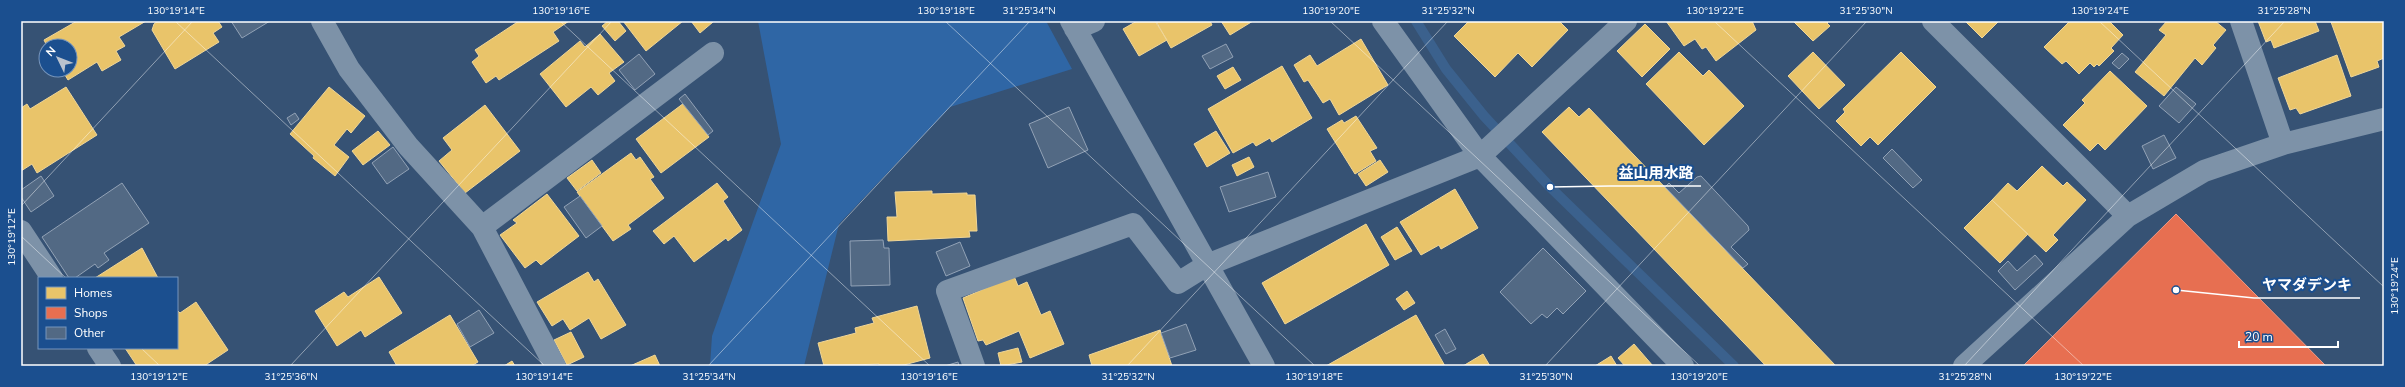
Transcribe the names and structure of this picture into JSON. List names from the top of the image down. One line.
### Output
{"places":["益山用水路","ヤマダデンキ"],"legend":["Homes","Shops","Other"],"scale_bar":"20 m","north":"top left","coordinates":["130°19'14\"E","130°19'16\"E","130°19'18\"E","31°25'34\"N","130°19'20\"E","31°25'32\"N","130°19'22\"E","31°25'30\"N","130°19'24\"E","31°25'28\"N","130°19'12\"E","31°25'36\"N"]}
